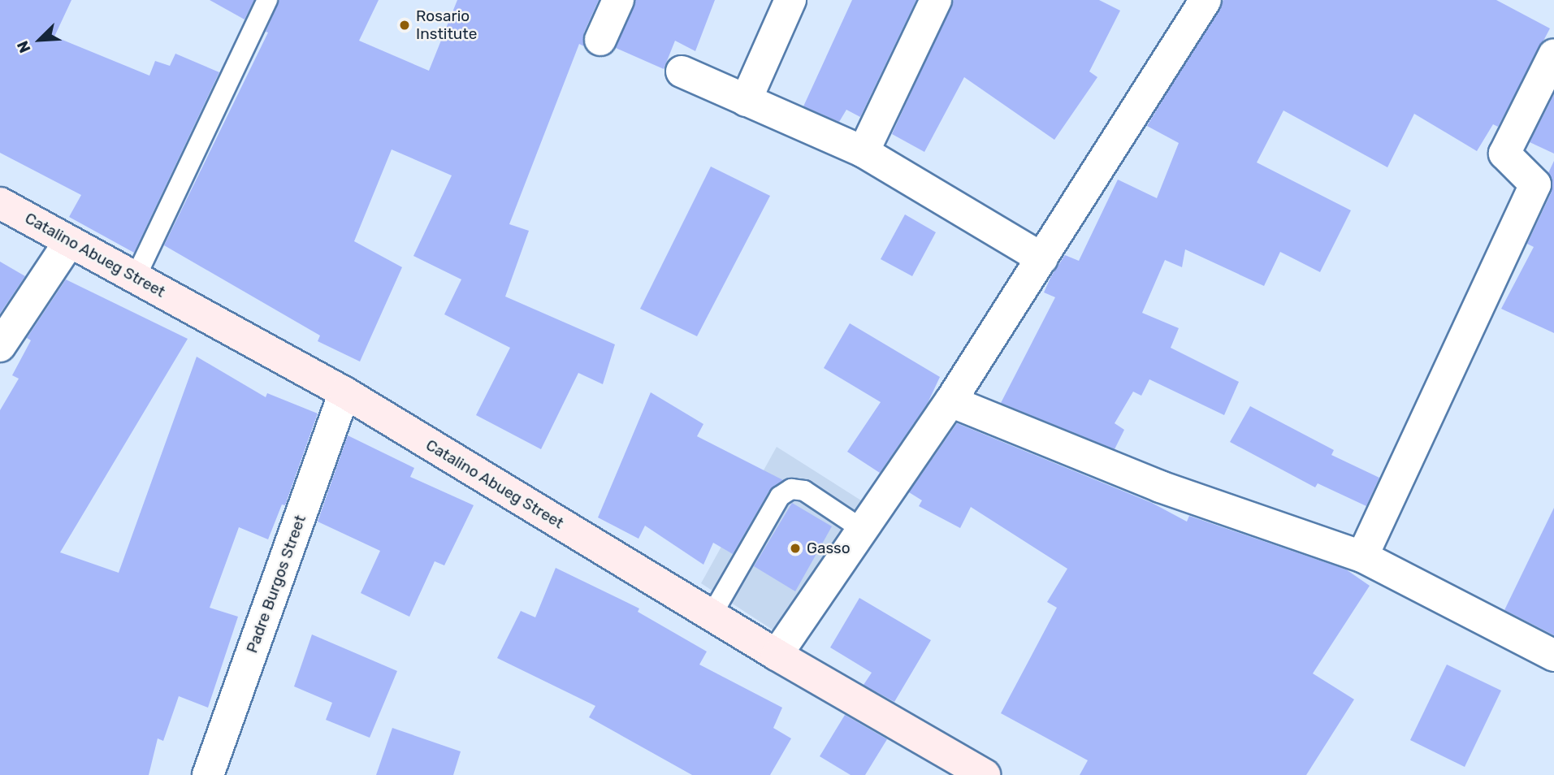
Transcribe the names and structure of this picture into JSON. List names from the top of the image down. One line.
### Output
{"streets":{"street":["Catalino Abueg Street","Padre Burgos Street"]},"crossings":[["Catalino Abueg Street","Padre Burgos Street"]],"places":["Rosario Institute","Gasso"],"north":"bottom left"}
